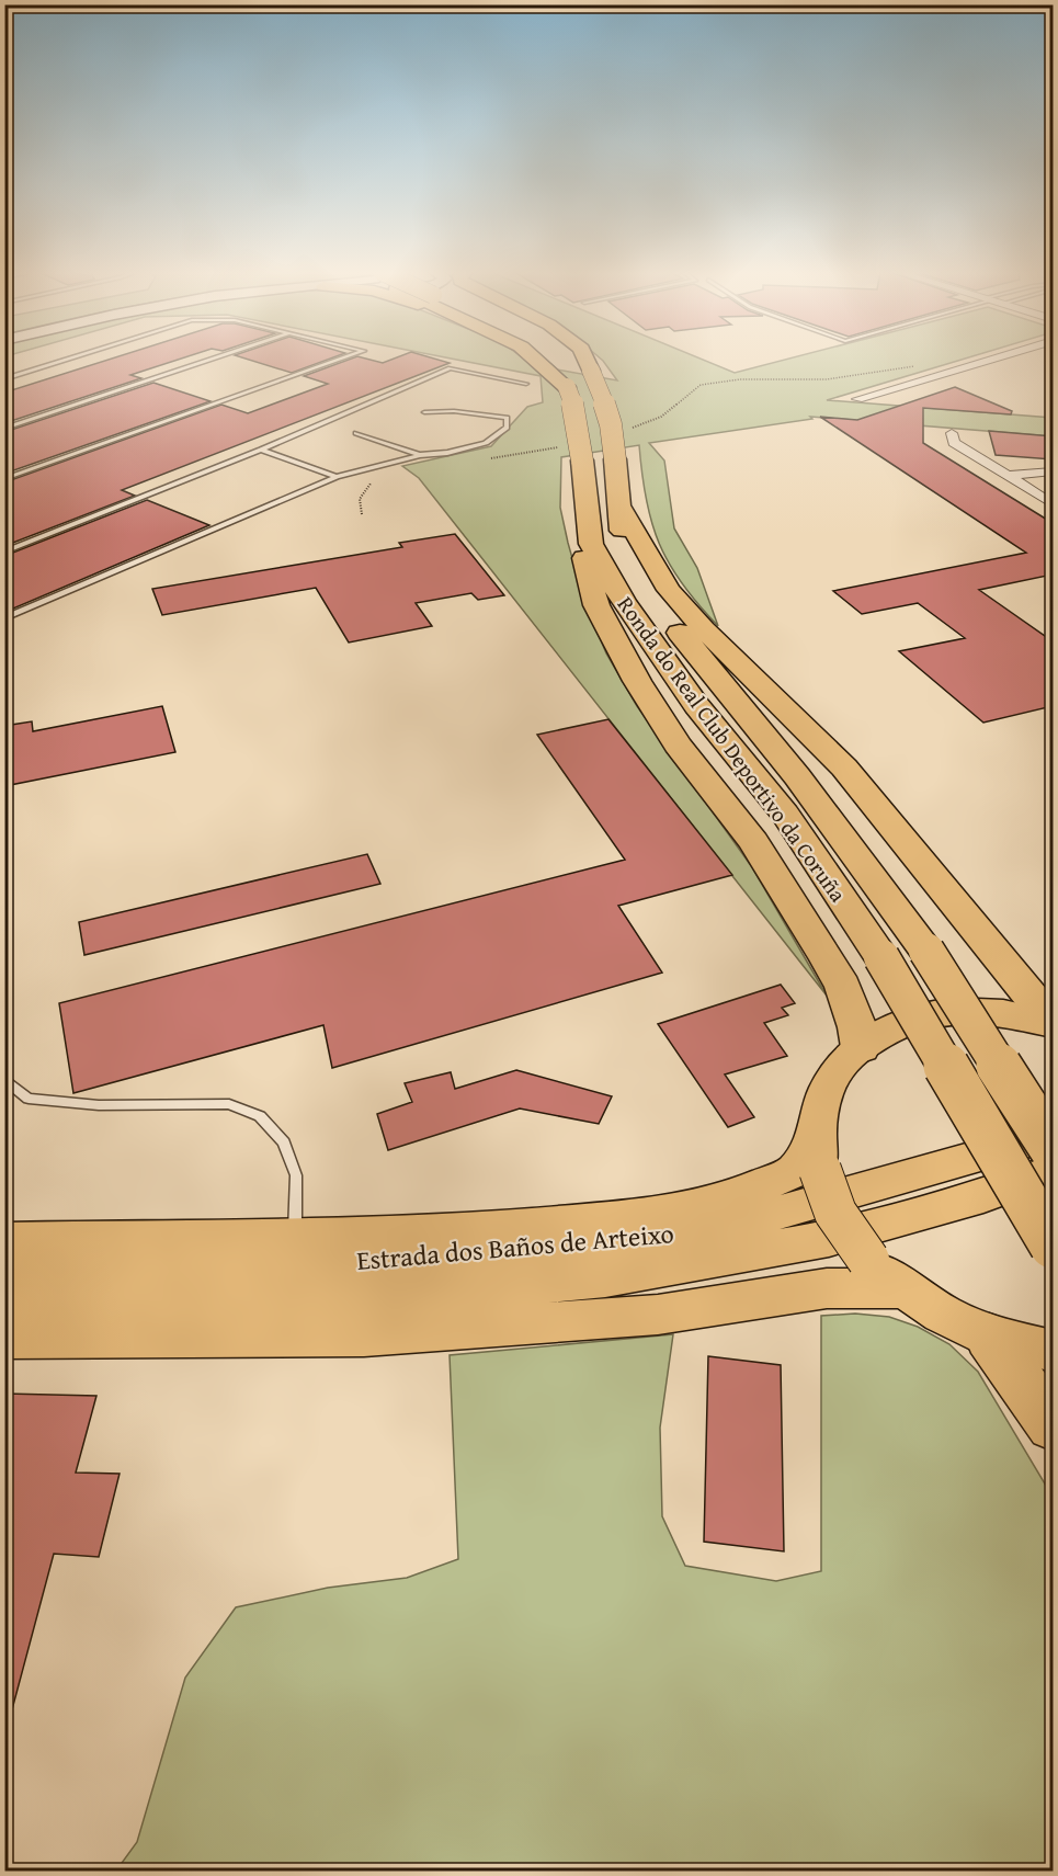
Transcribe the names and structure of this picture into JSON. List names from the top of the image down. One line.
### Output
{"streets":{"highway":["Ronda do Real Club Deportivo da Coruña"],"main road":["Estrada dos Baños de Arteixo"]}}
